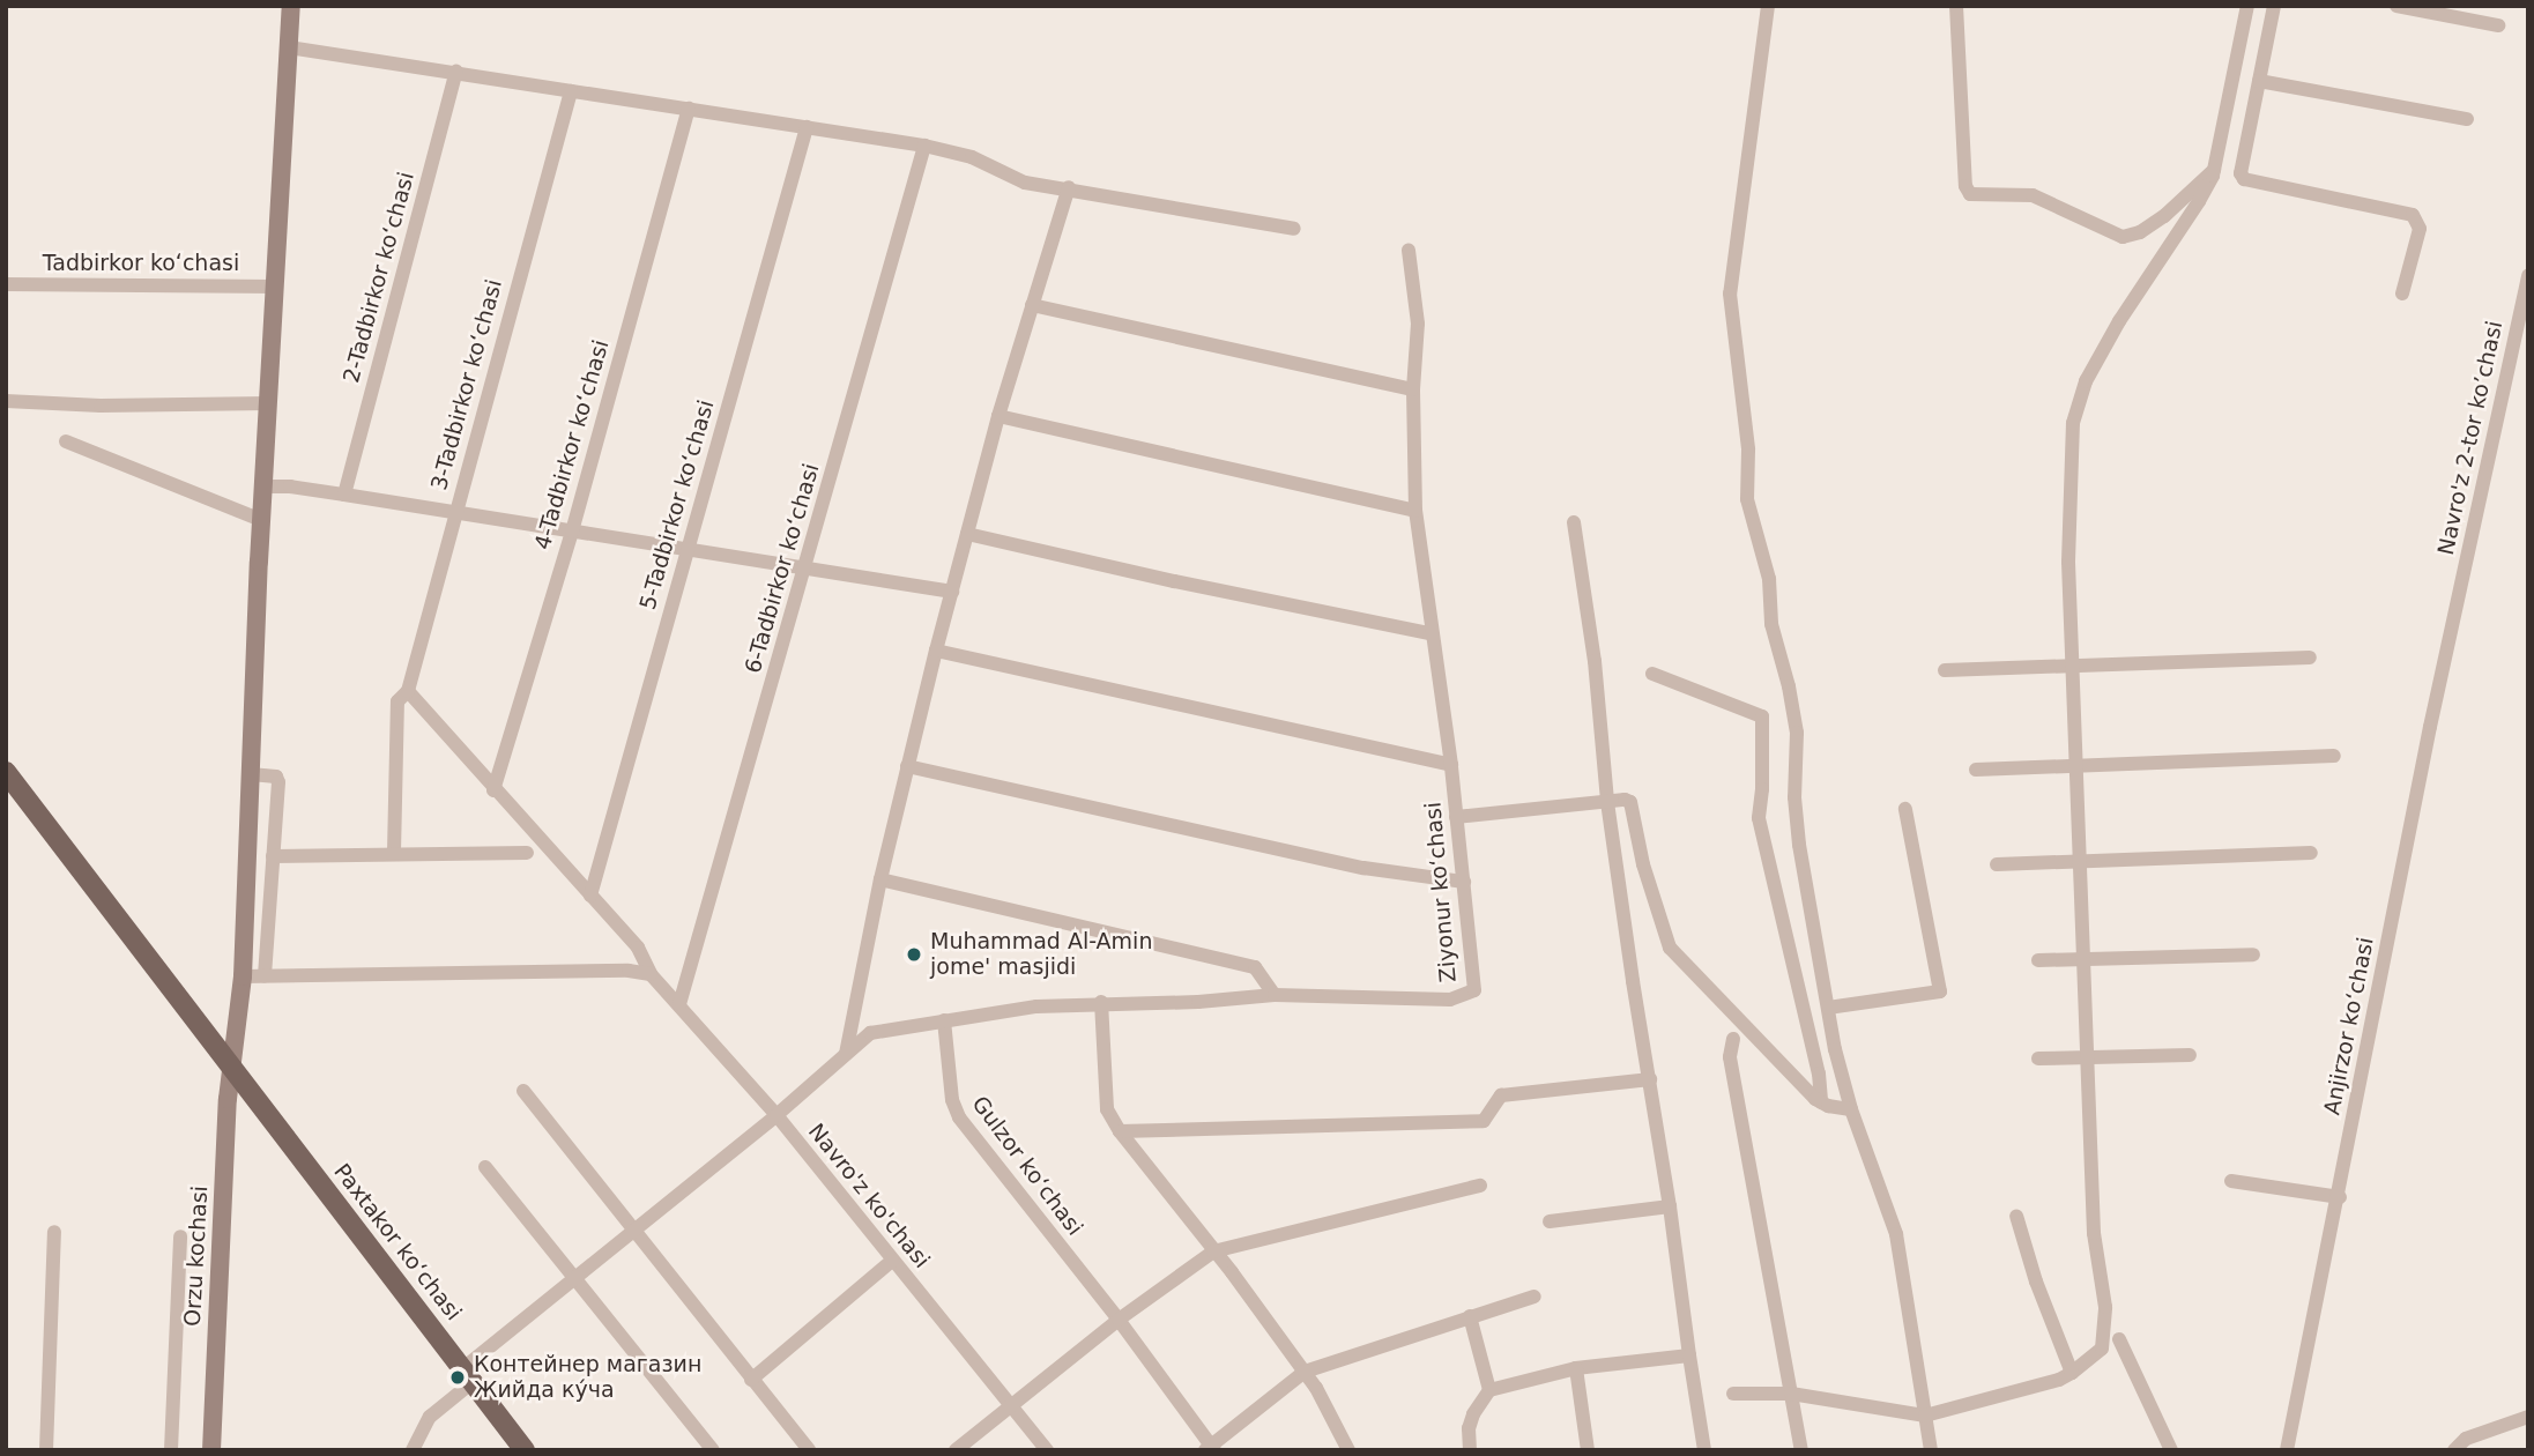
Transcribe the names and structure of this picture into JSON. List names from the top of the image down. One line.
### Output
{"streets":{"main road":["Paxtakor koʻchasi","Orzu kochasi"],"street":["Tadbirkor koʻchasi","2-Tadbirkor koʻchasi","3-Tadbirkor koʻchasi","4-Tadbirkor koʻchasi","5-Tadbirkor koʻchasi","6-Tadbirkor koʻchasi","Ziyonur koʻchasi","Anjirzor koʻchasi","Gulzor koʻchasi","Navro'z ko'chasi"]},"crossings":[["Tadbirkor koʻchasi","Orzu kochasi"],["3-Tadbirkor koʻchasi","Navro'z ko'chasi"],["4-Tadbirkor koʻchasi","Navro'z ko'chasi"],["5-Tadbirkor koʻchasi","Navro'z ko'chasi"],["6-Tadbirkor koʻchasi","Navro'z ko'chasi"],["Ziyonur koʻchasi","Gulzor koʻchasi"],["Ziyonur koʻchasi","Navro'z ko'chasi"],["Ziyonur koʻchasi","Paxtakor koʻchasi"],["Paxtakor koʻchasi","Orzu kochasi"]],"places":["Muhammad Al-Amin jome' masjidi","Контейнер магазин Жийда ку́ча"]}
